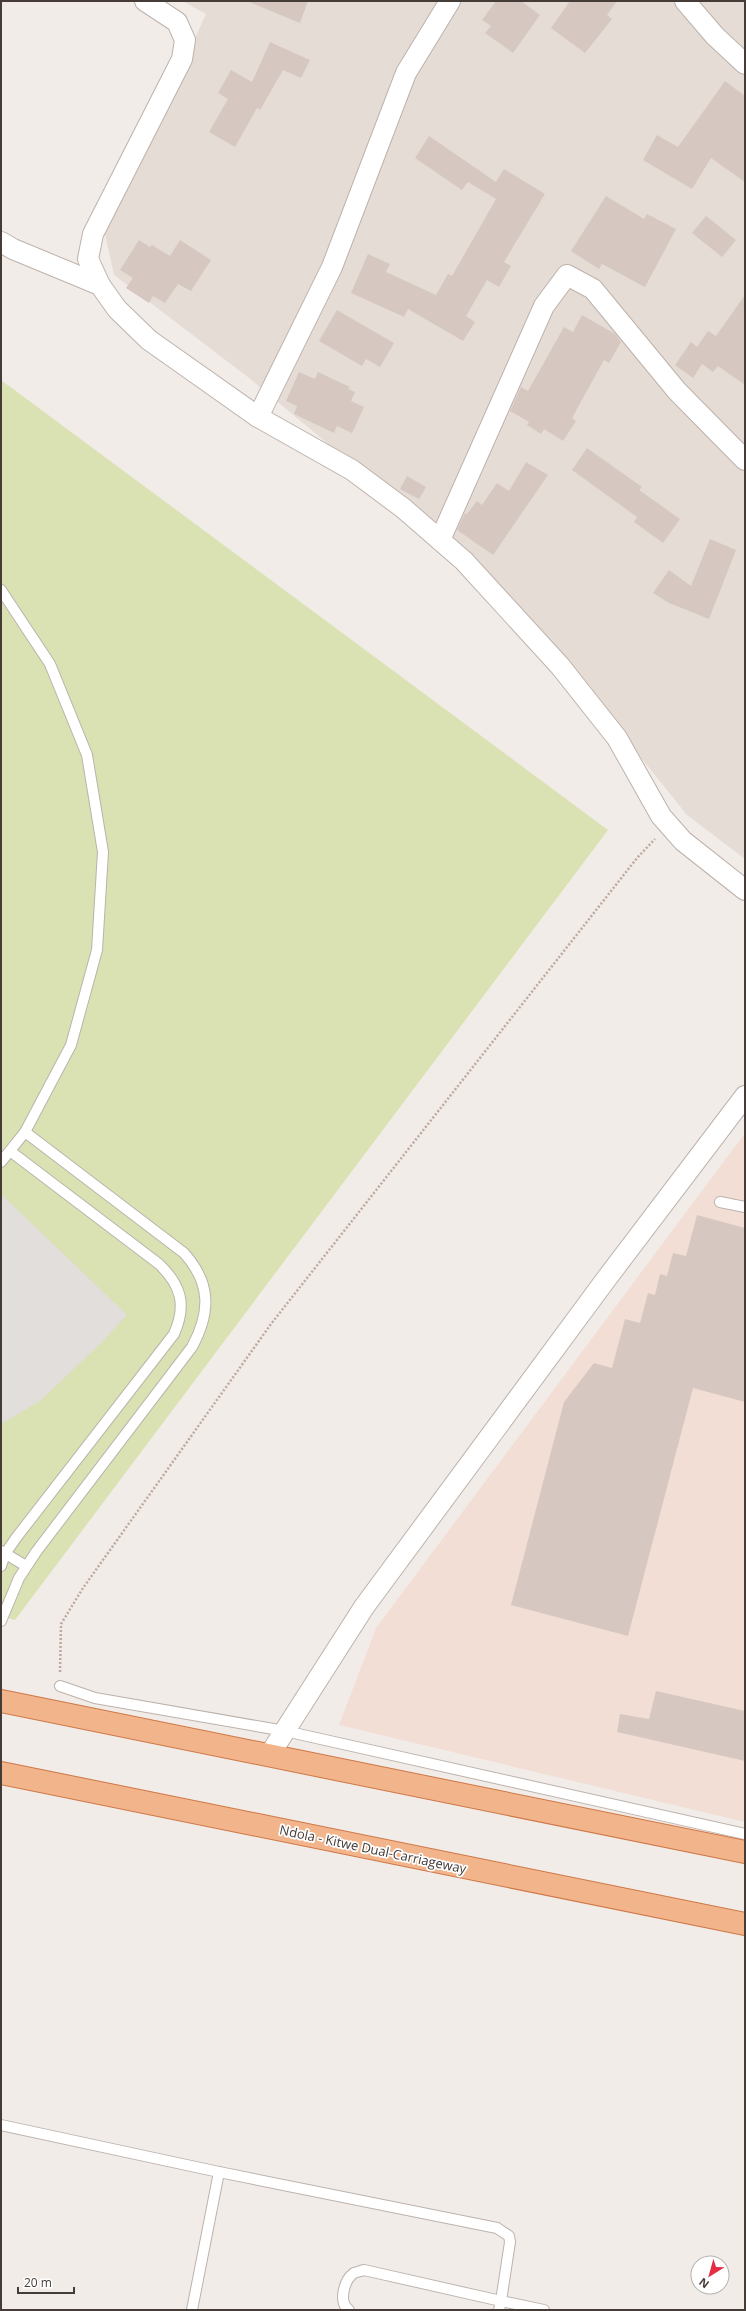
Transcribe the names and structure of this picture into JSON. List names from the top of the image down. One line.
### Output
{"streets":{"highway":["Ndola - Kitwe Dual-Carriageway"]},"scale_bar":"20 m","north":"bottom left"}
